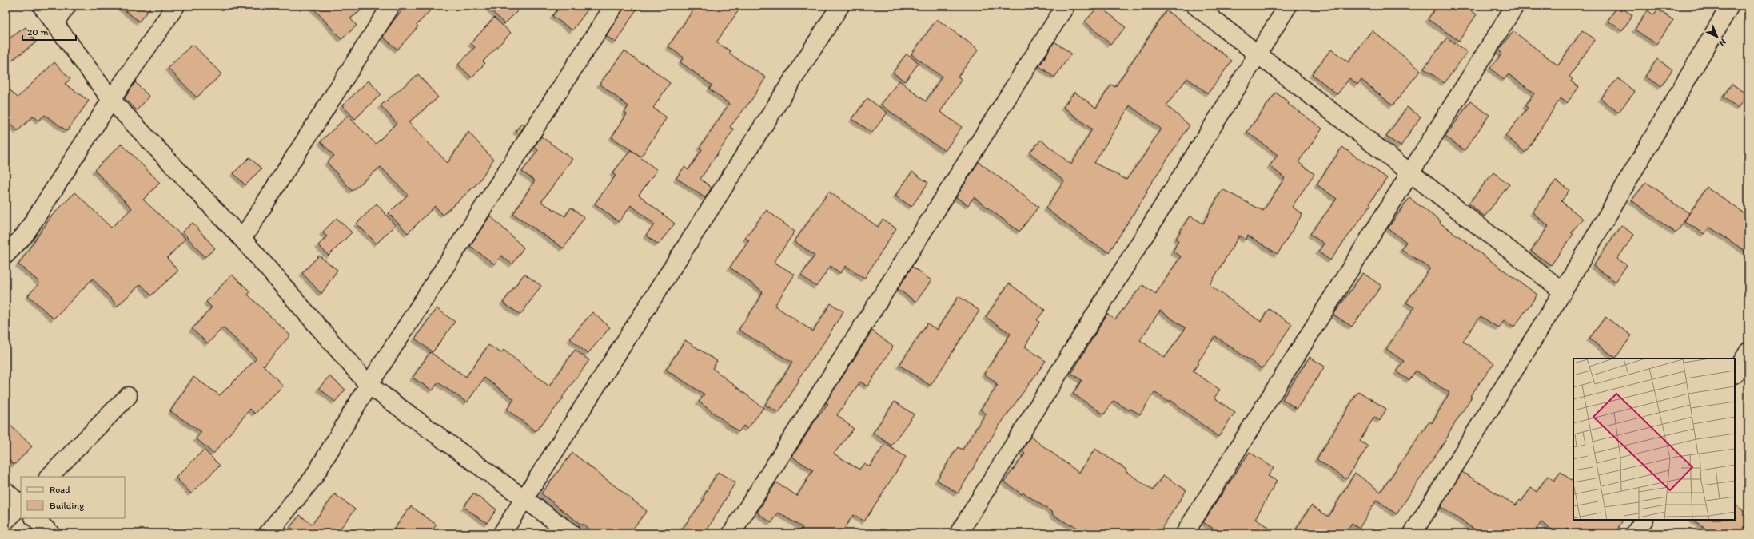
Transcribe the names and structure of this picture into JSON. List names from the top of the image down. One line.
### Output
{"legend":["Road","Building"],"scale_bar":"20 m","north":"bottom right"}
